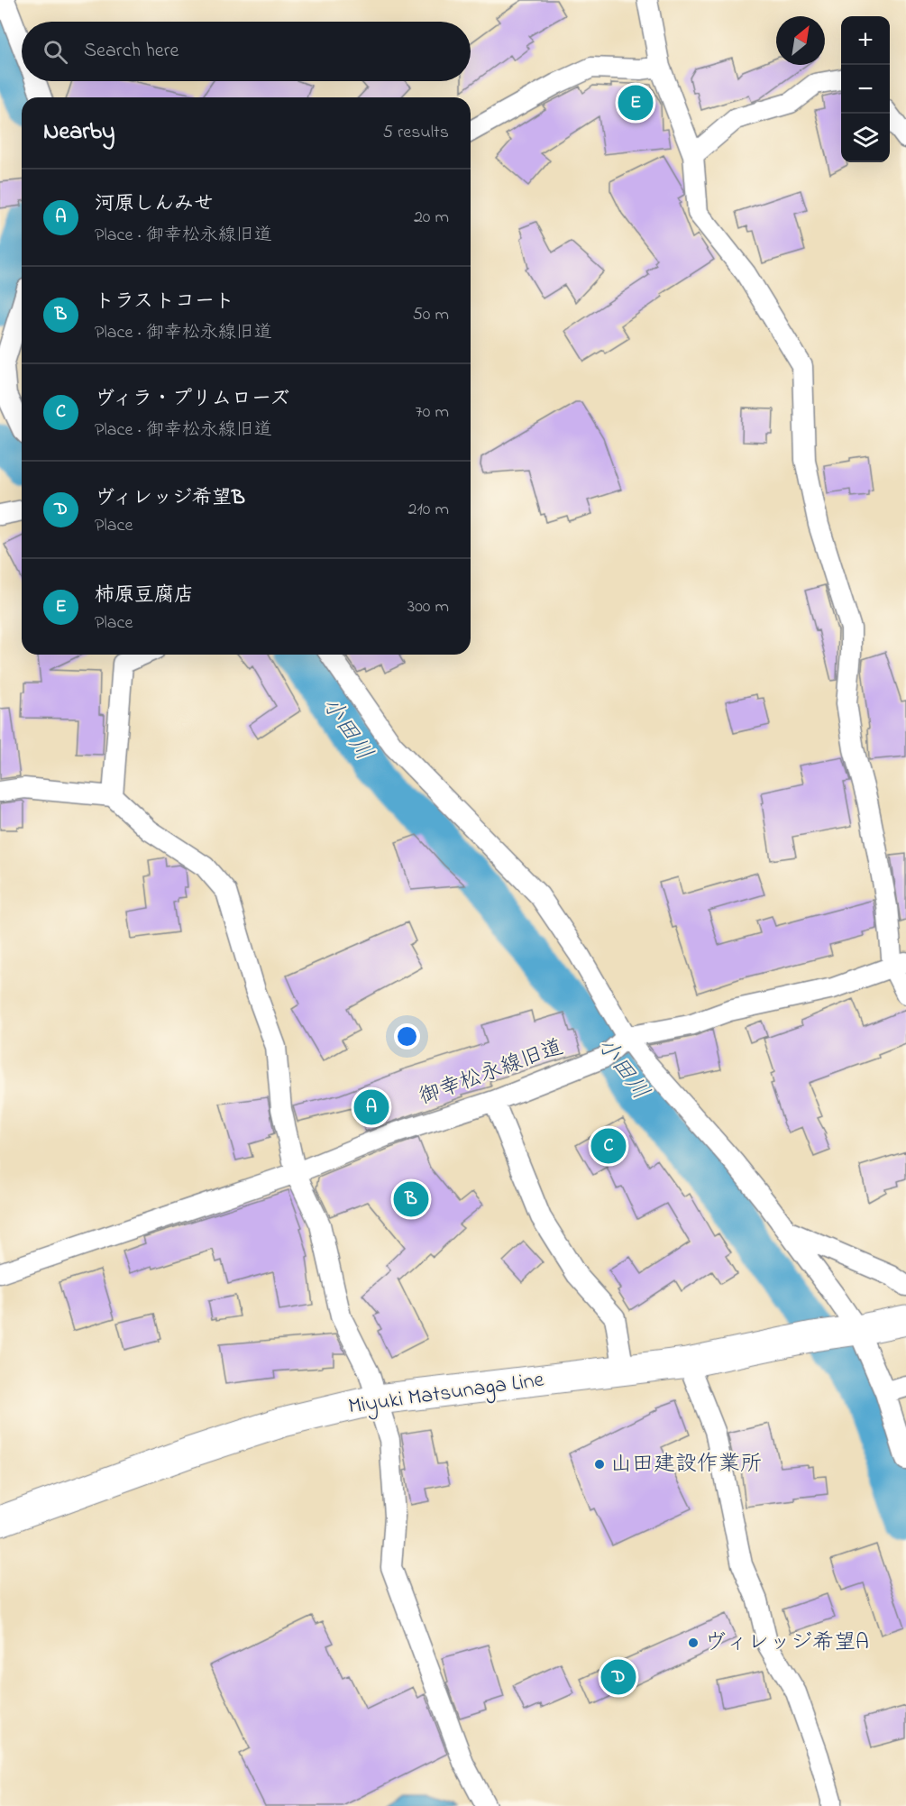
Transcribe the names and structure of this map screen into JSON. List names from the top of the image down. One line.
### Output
{"streets":{"main road":["Miyuki Matsunaga Line"],"street":["御幸松永線旧道"]},"water":["小田川"],"places":["山田建設作業所","ヴィレッジ希望A"],"north":"top right","page":{"map_buttons":["+","−"],"search":"Search here","pins":["E","A","C","B","D"],"heading":["Nearby","5 results"],"list":[{"mark":"A","name":"河原しんみせ","note":"Place · 御幸松永線旧道","value":"20 m"},{"mark":"B","name":"トラストコート","note":"Place · 御幸松永線旧道","value":"50 m"},{"mark":"C","name":"ヴィラ・プリムローズ","note":"Place · 御幸松永線旧道","value":"70 m"},{"mark":"D","name":"ヴィレッジ希望B","note":"Place","value":"210 m"},{"mark":"E","name":"柿原豆腐店","note":"Place","value":"300 m"}]}}
